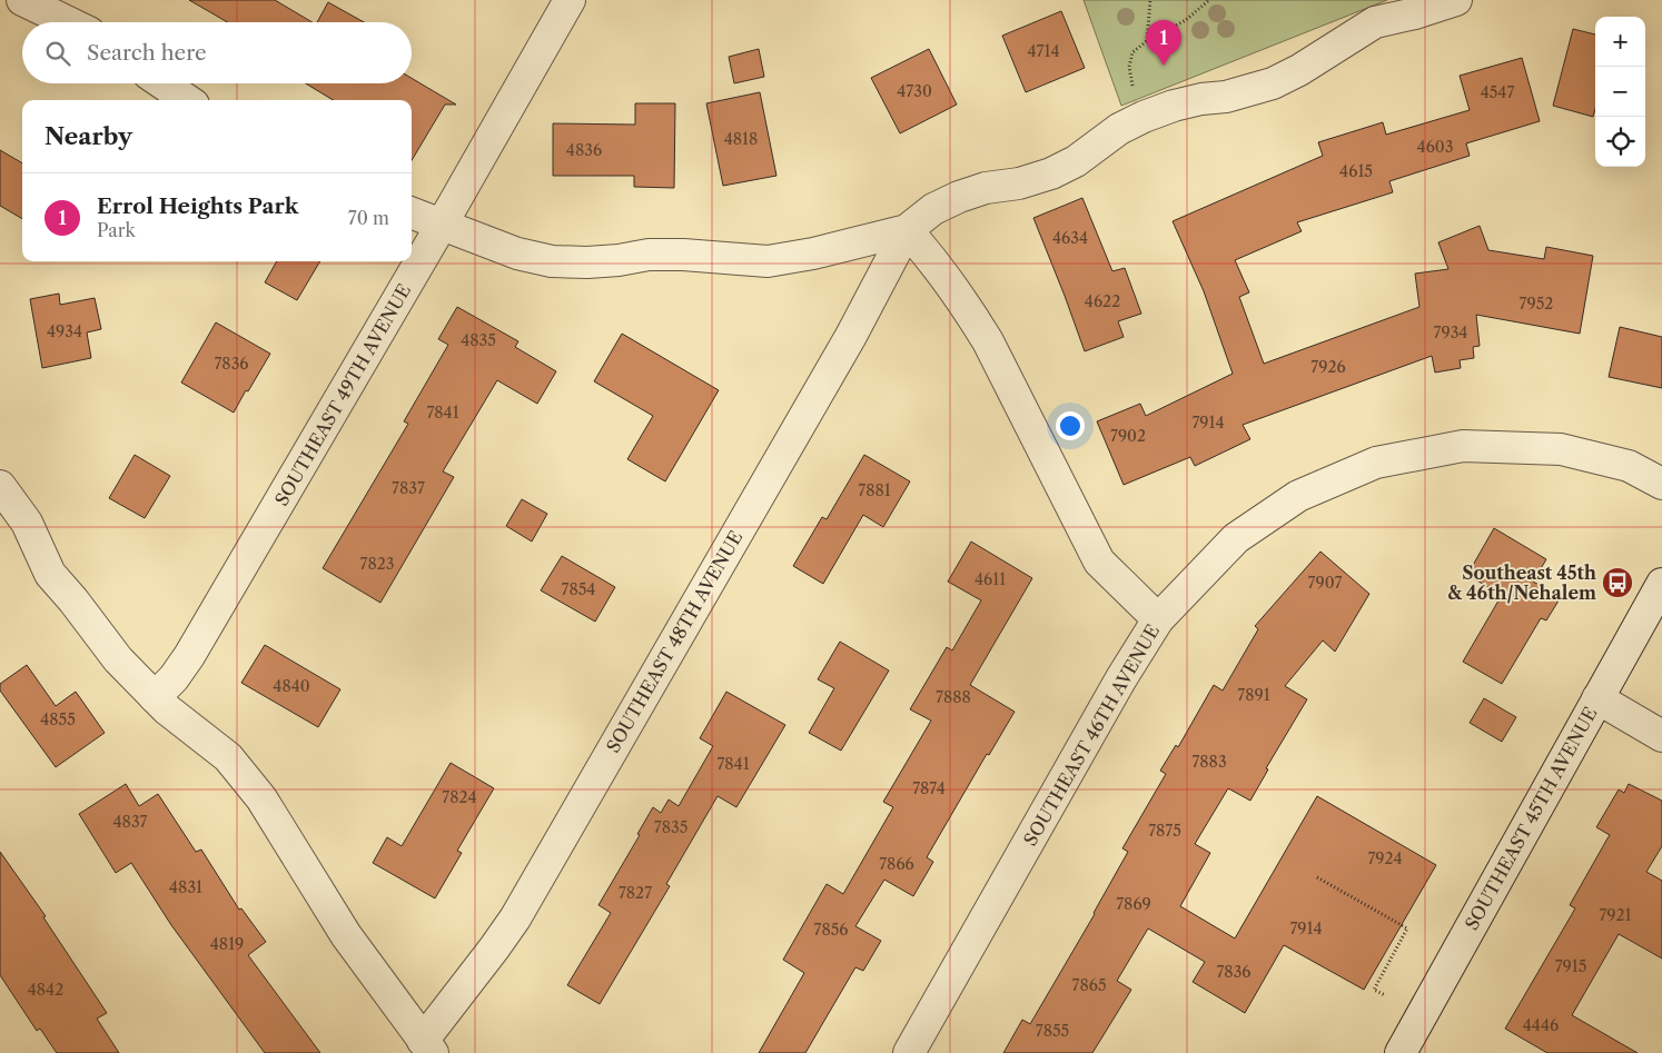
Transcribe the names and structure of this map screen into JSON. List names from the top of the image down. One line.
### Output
{"streets":{"street":["SOUTHEAST 49TH AVENUE","SOUTHEAST 48TH AVENUE","SOUTHEAST 46TH AVENUE","SOUTHEAST 45TH AVENUE"]},"places":{"bus stop":["Southeast 45th & 46th/Nehalem"]},"house_numbers":["4714","4730","4547","4818","4603","4836","4615","4634","4622","7952","4934","7934","4835","7836","7926","7841","7914","7902","7837","7881","7823","4611","7907","7854","4840","7891","7888","4855","7883","7841","7874","7824","4837","7835","7875","7924","7866","4831","7827","7869","7921","7914","7856","4819","7915","7836","7865","4842","4446","7855"],"page":{"map_buttons":["+","−"],"pins":"1","search":"Search here","heading":"Nearby","list":[{"mark":"1","name":"Errol Heights Park","note":"Park","value":"70 m"}]}}
